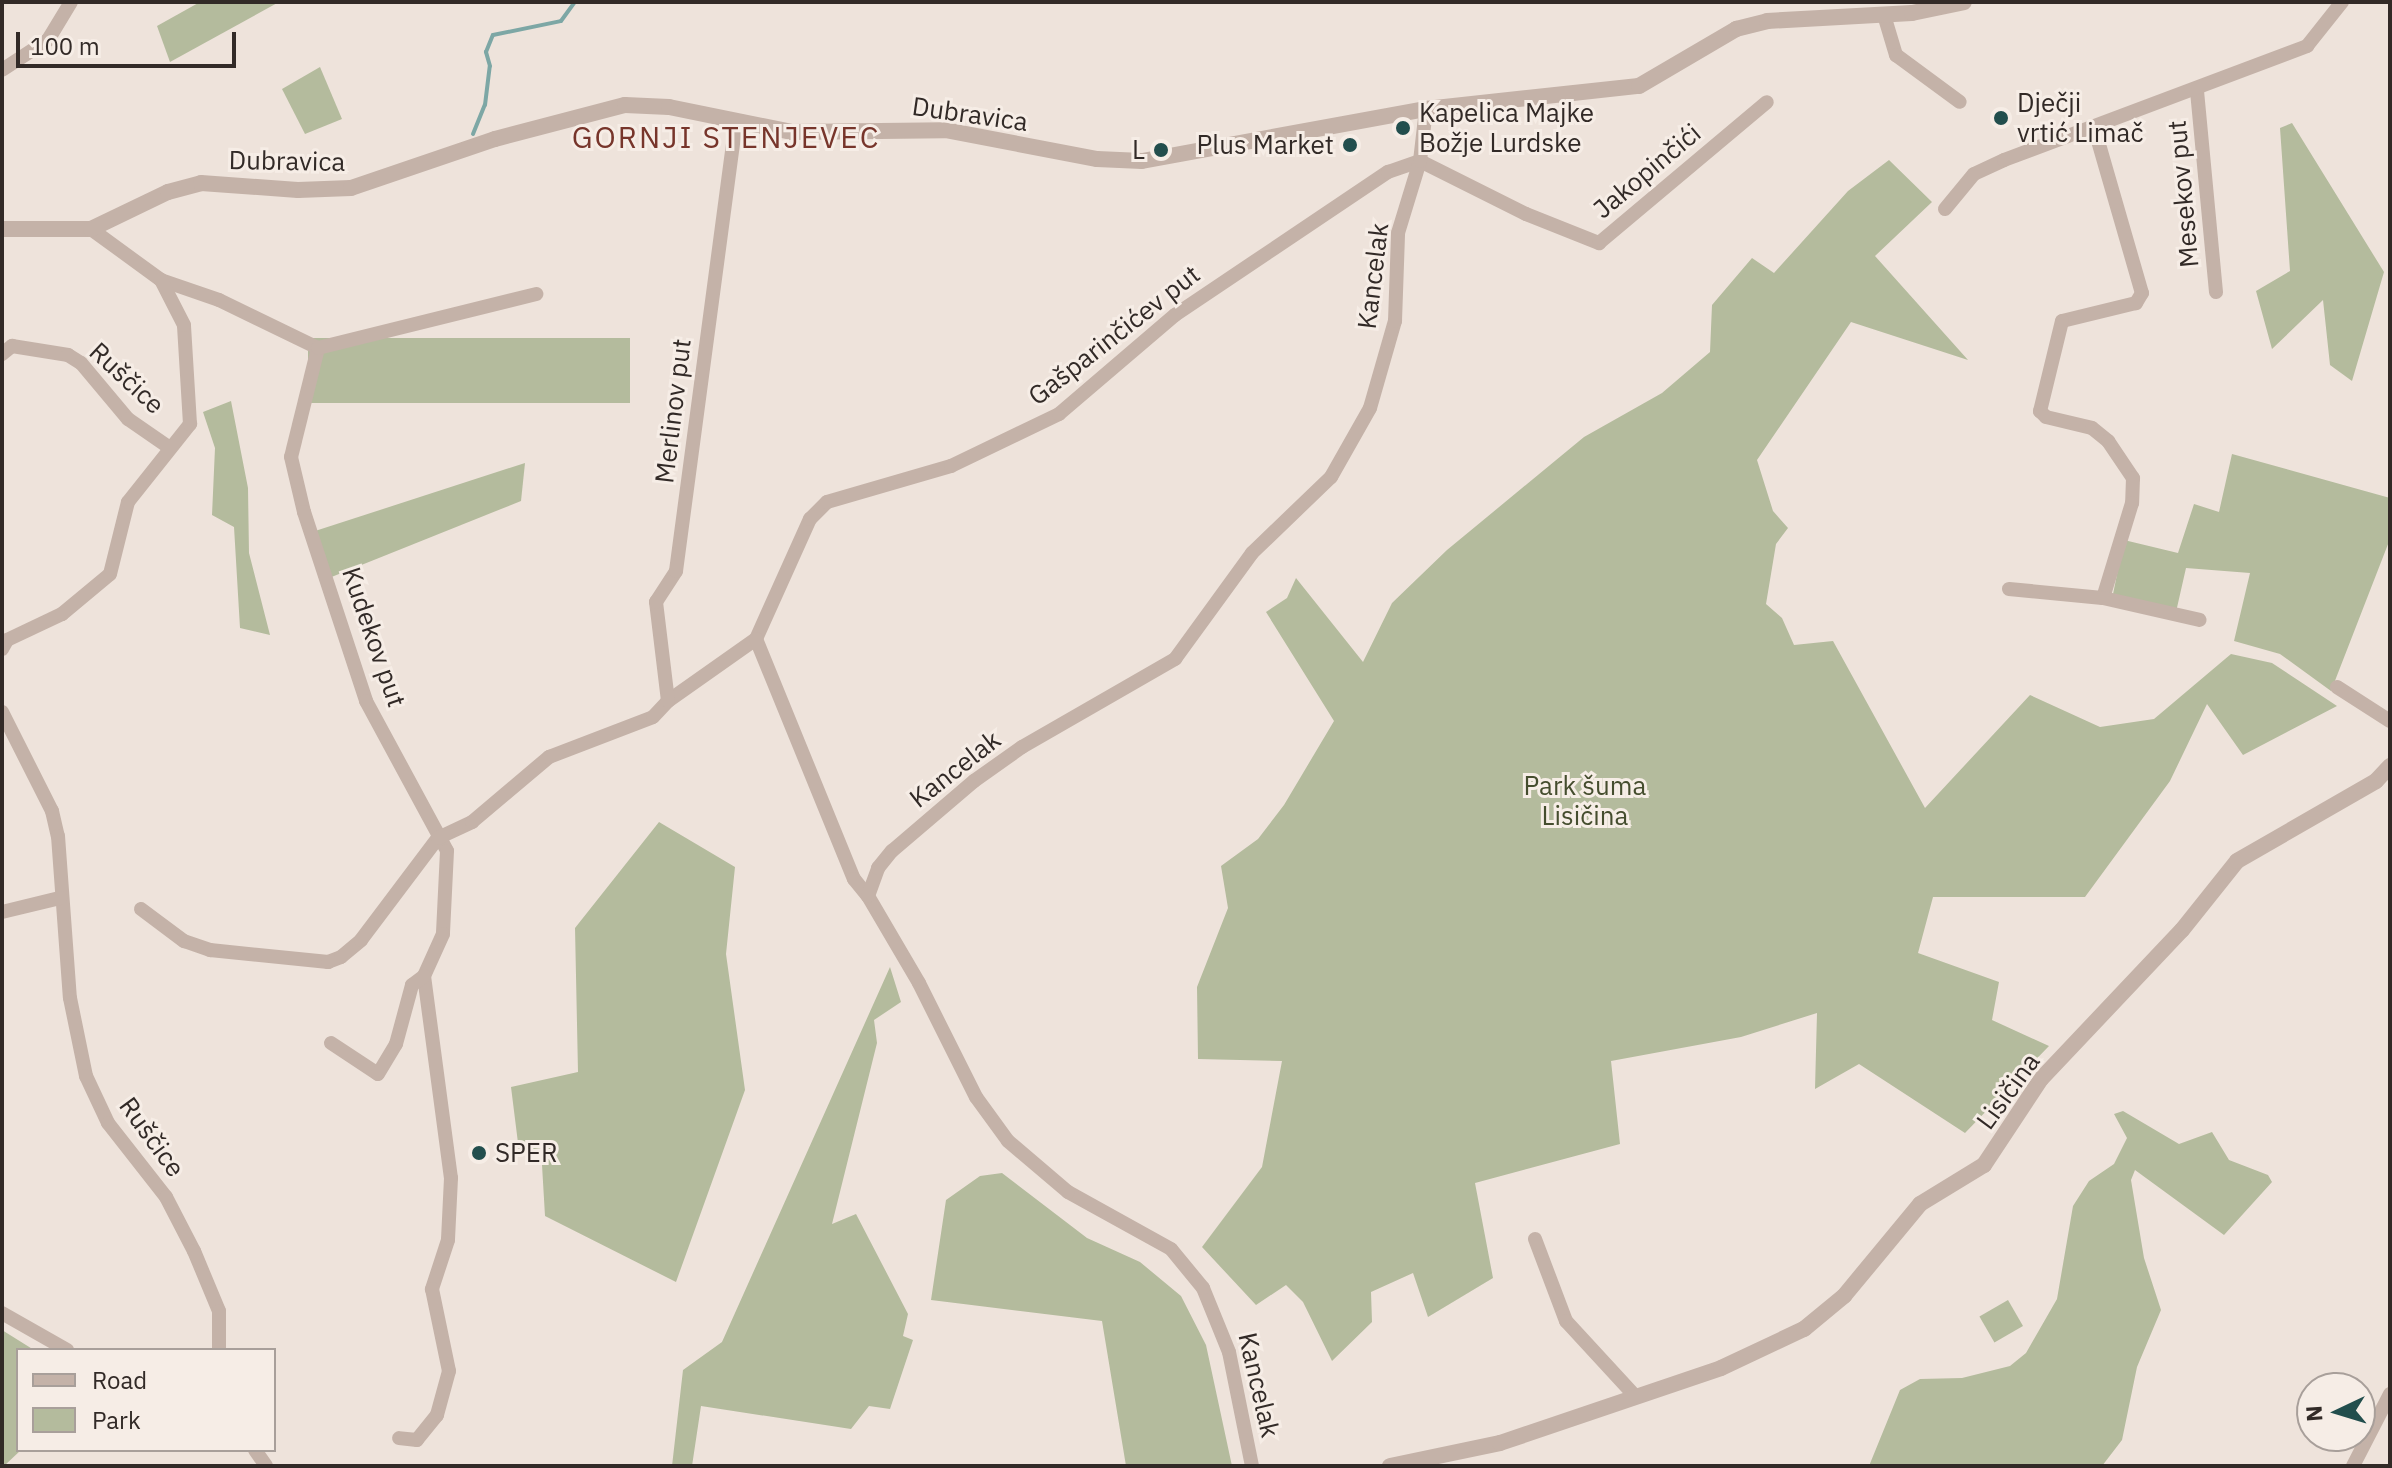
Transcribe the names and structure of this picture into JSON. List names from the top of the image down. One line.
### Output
{"streets":{"street":["Dubravica","Jakopinčići","Mesekov put","Kancelak","Gašparinčićev put","Ruščice","Merlinov put","Kudekov put","Lisičina"]},"crossings":[["Dubravica","Kancelak"],["Dubravica","Merlinov put"],["Jakopinčići","Kancelak"],["Jakopinčići","Gašparinčićev put"],["Kancelak","Gašparinčićev put"]],"districts":["GORNJI STENJEVEC"],"parks":["Park šuma Lisičina"],"places":["Dječji vrtić Limač","Kapelica Majke Božje Lurdske","Plus Market","L","SPER"],"legend":["Road","Park"],"scale_bar":"100 m","north":"left"}
